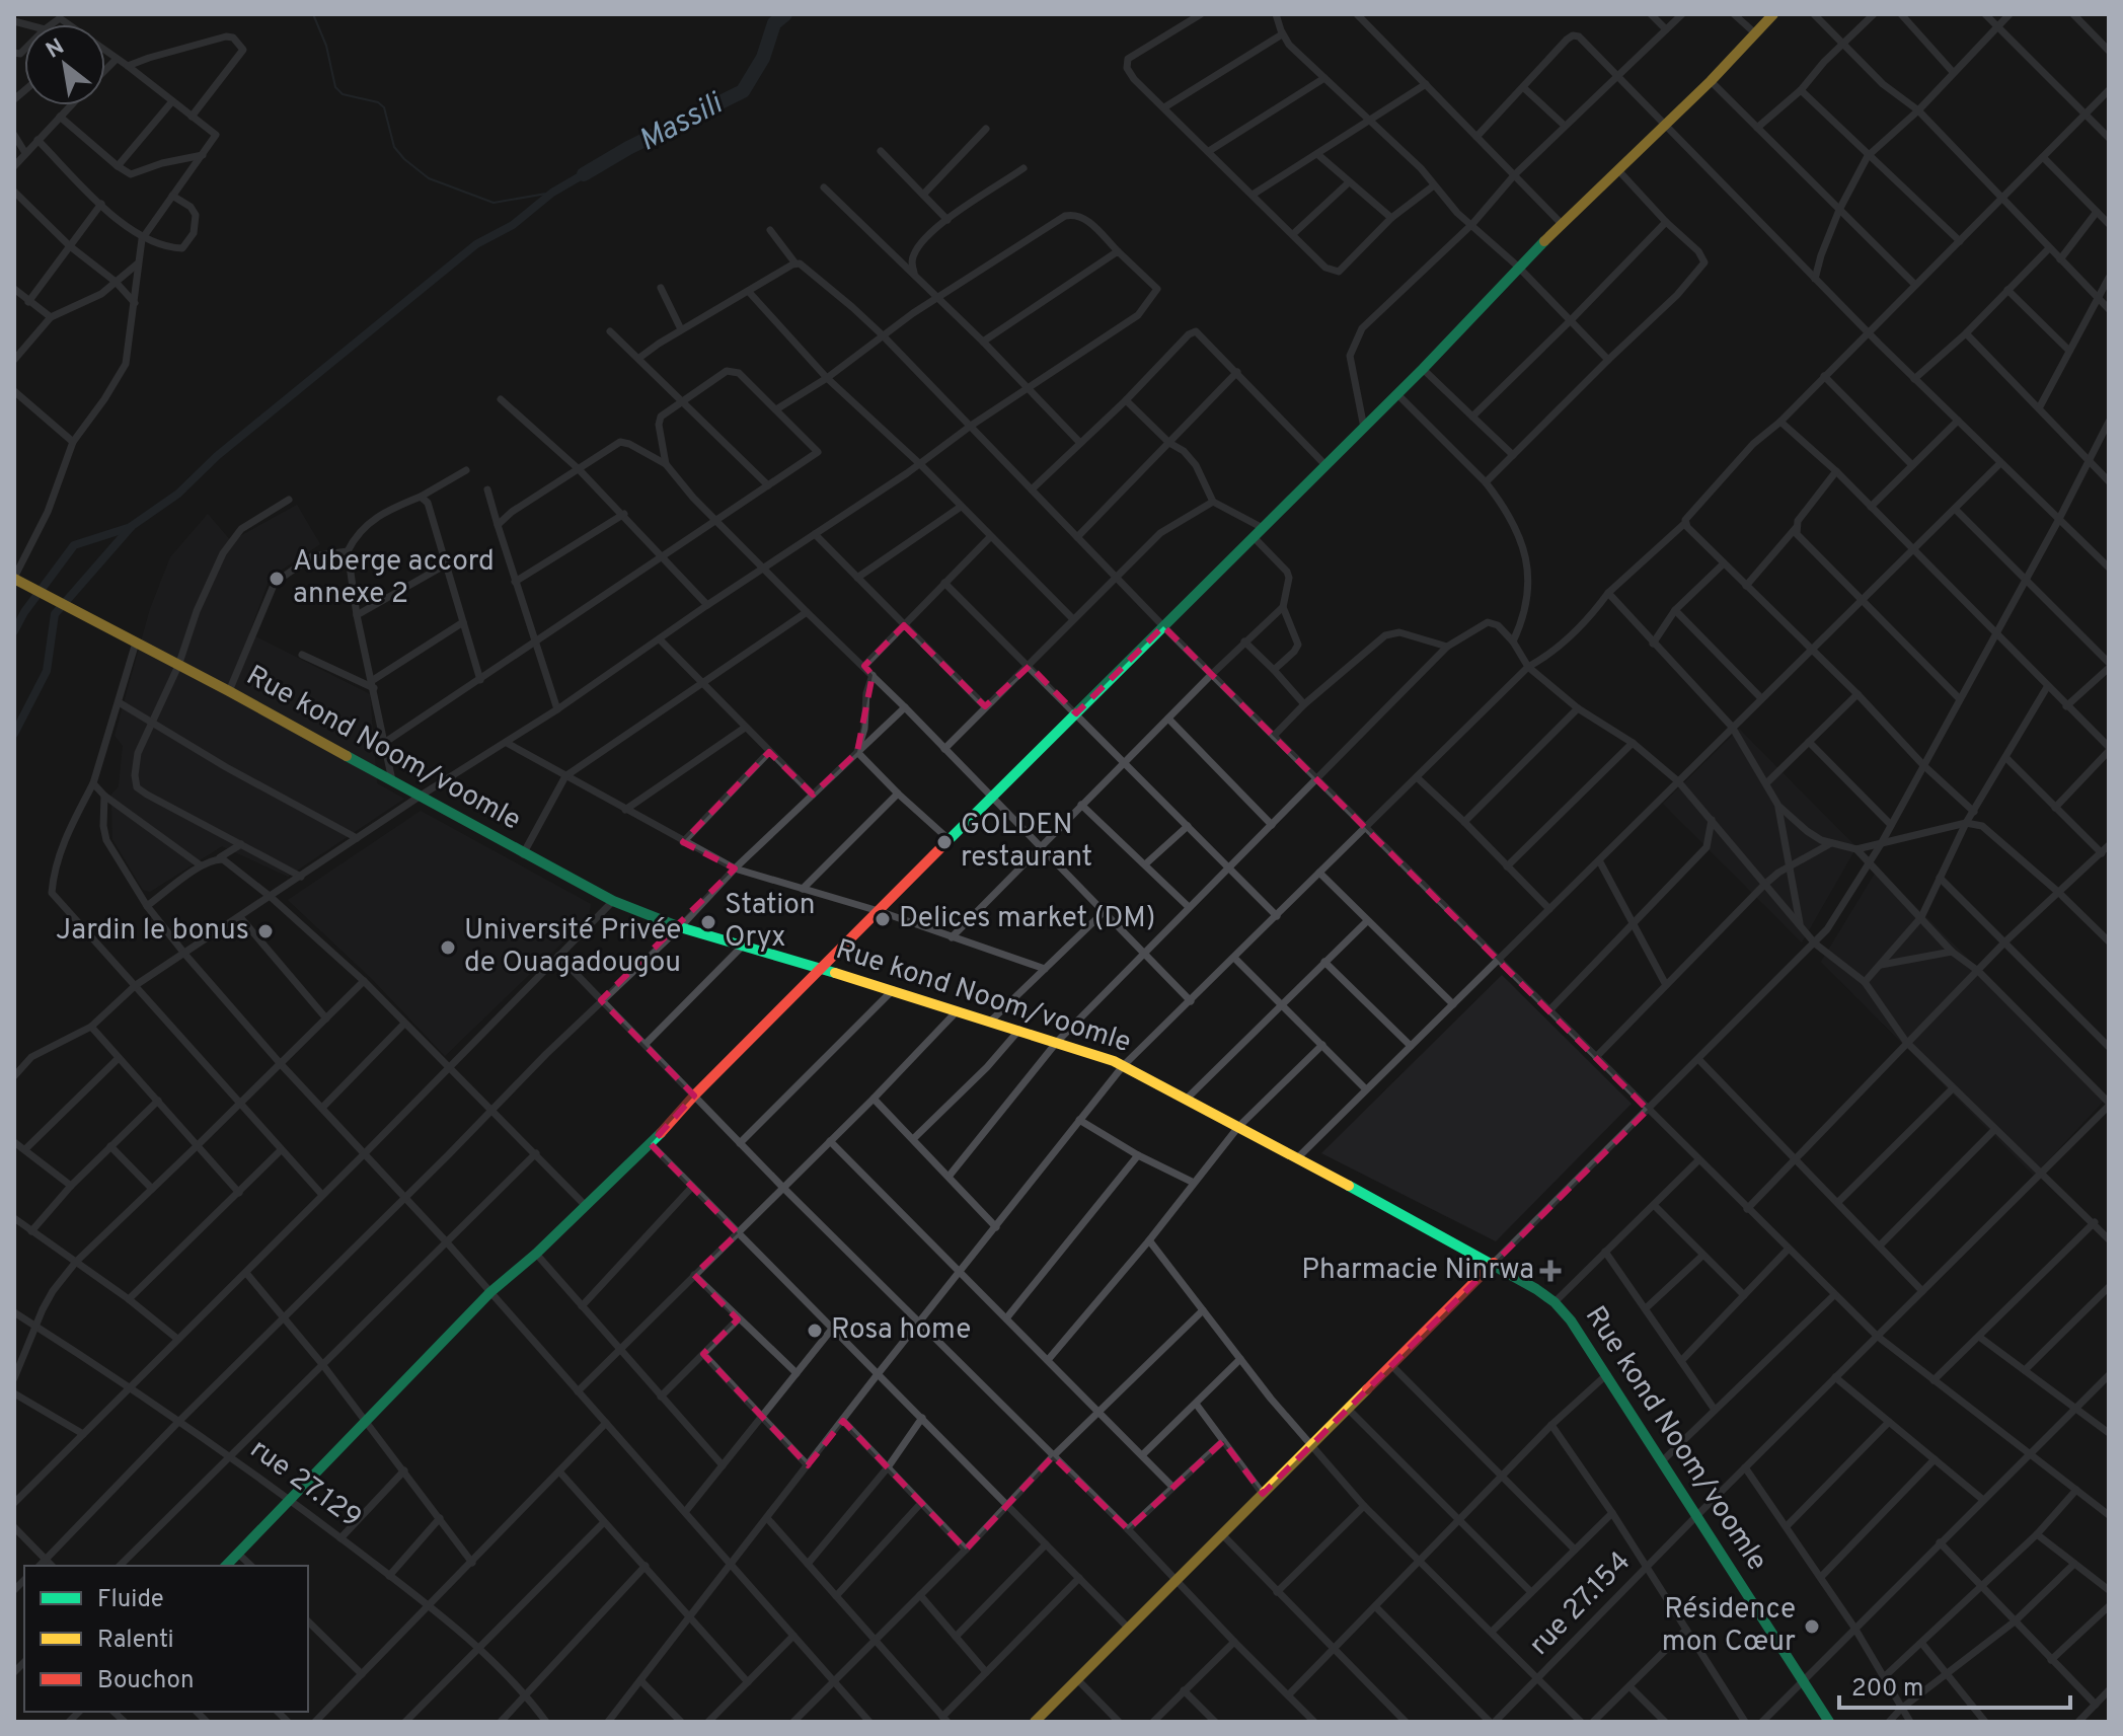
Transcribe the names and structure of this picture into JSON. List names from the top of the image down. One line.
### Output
{"streets":{"street":["Rue kond Noom/voomle","rue 27.129","rue 27.154"]},"crossings":[["Rue kond Noom/voomle","rue 27.154"]],"water":["Massili"],"places":{"other":["Auberge accord annexe 2","GOLDEN restaurant","Delices market (DM)","Station Oryx","Jardin le bonus","Université Privée de Ouagadougou","Rosa home","Résidence mon Cœur"],"health":["Pharmacie Ninrwa"]},"legend":["Fluide","Ralenti","Bouchon"],"scale_bar":"200 m","north":"top left"}
